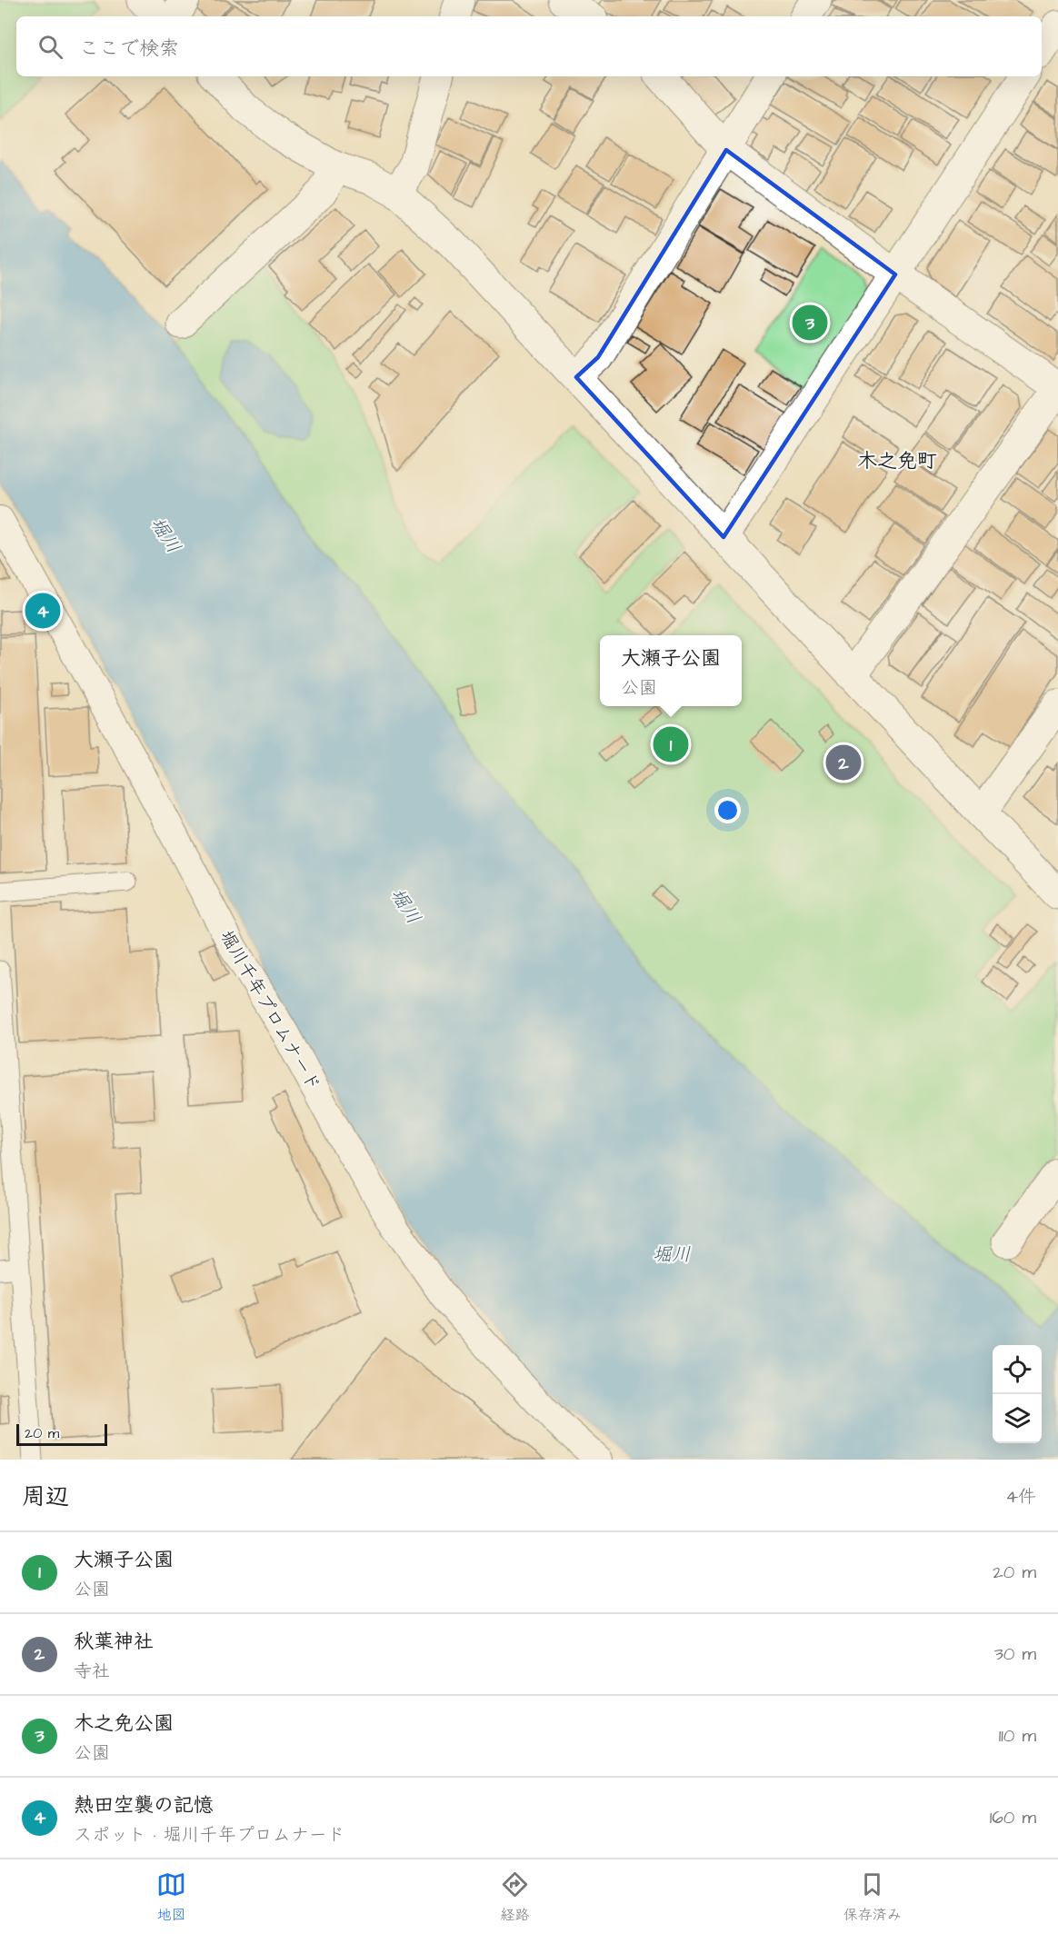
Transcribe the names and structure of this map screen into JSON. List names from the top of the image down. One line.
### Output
{"streets":{"street":["堀川千年プロムナード"]},"districts":["木之免町"],"water":["堀川"],"scale_bar":"20 m","page":{"search":"ここで検索","pins":["3","4","1","2"],"popup":["大瀬子公園","公園"],"scale":"20 m","heading":["周辺","4件"],"list":[{"mark":"1","name":"大瀬子公園","note":"公園","value":"20 m"},{"mark":"2","name":"秋葉神社","note":"寺社","value":"30 m"},{"mark":"3","name":"木之免公園","note":"公園","value":"110 m"},{"mark":"4","name":"熱田空襲の記憶","note":"スポット · 堀川千年プロムナード","value":"160 m"}],"nav":["地図","経路","保存済み"]}}
